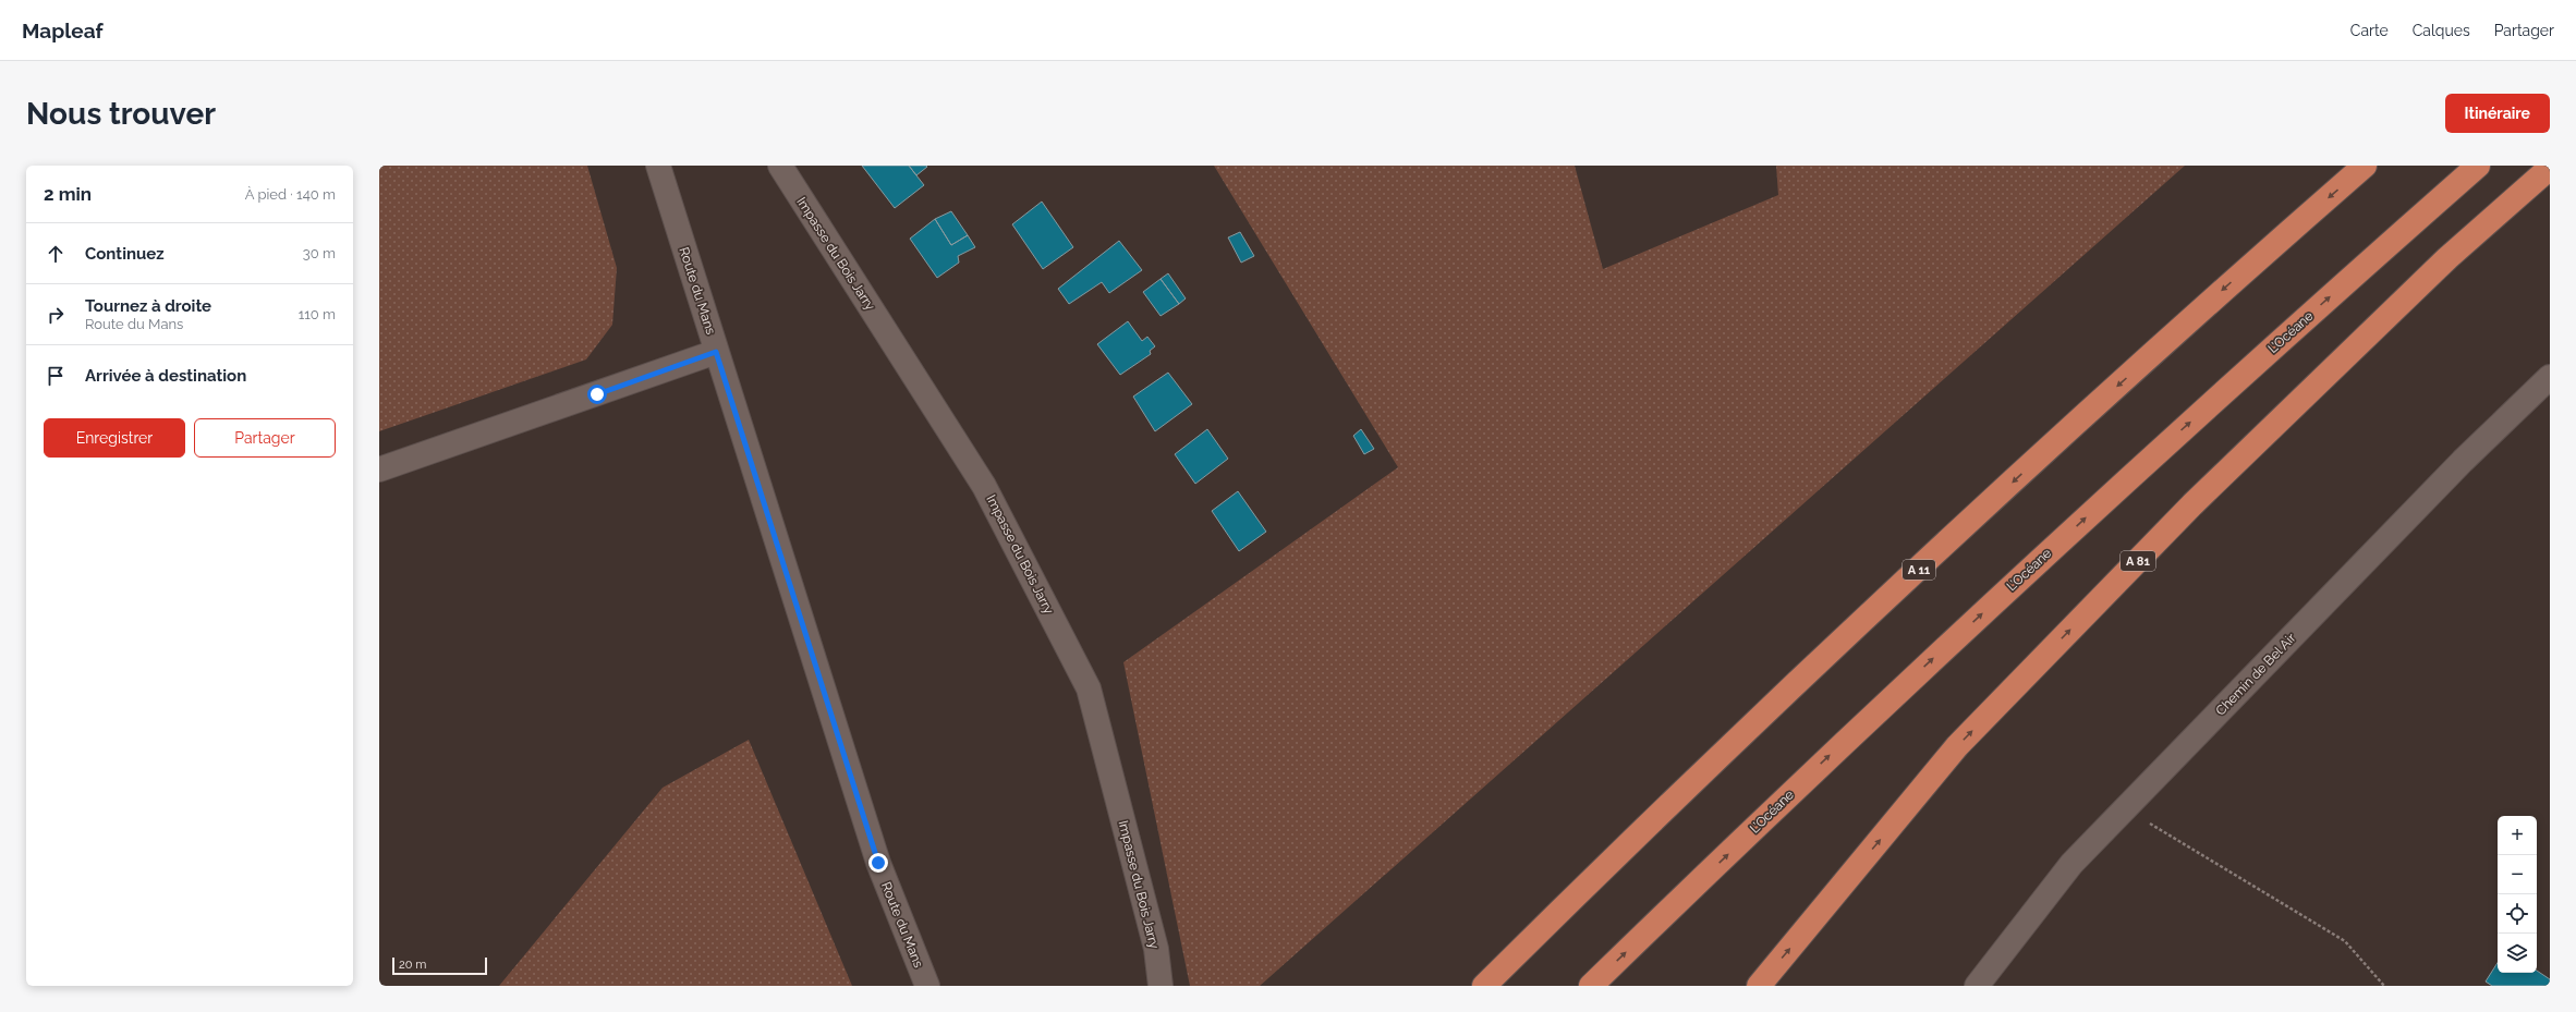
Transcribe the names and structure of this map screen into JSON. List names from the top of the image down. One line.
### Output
{"streets":{"highway":["L’Océane","A 81","A 11"],"street":["Impasse du Bois Jarry","Route du Mans","Chemin de Bel Air"]},"scale_bar":"20 m","page":{"header":"Mapleaf","nav":["Carte","Calques","Partager"],"buttons":["Itinéraire",["Enregistrer","Partager"]],"title":"Nous trouver","heading":["2 min","À pied · 140 m"],"list":[["Continuez","30 m"],["Tournez à droite","Route du Mans","110 m"],"Arrivée à destination"],"map_buttons":["+","−"],"scale":"20 m"}}
